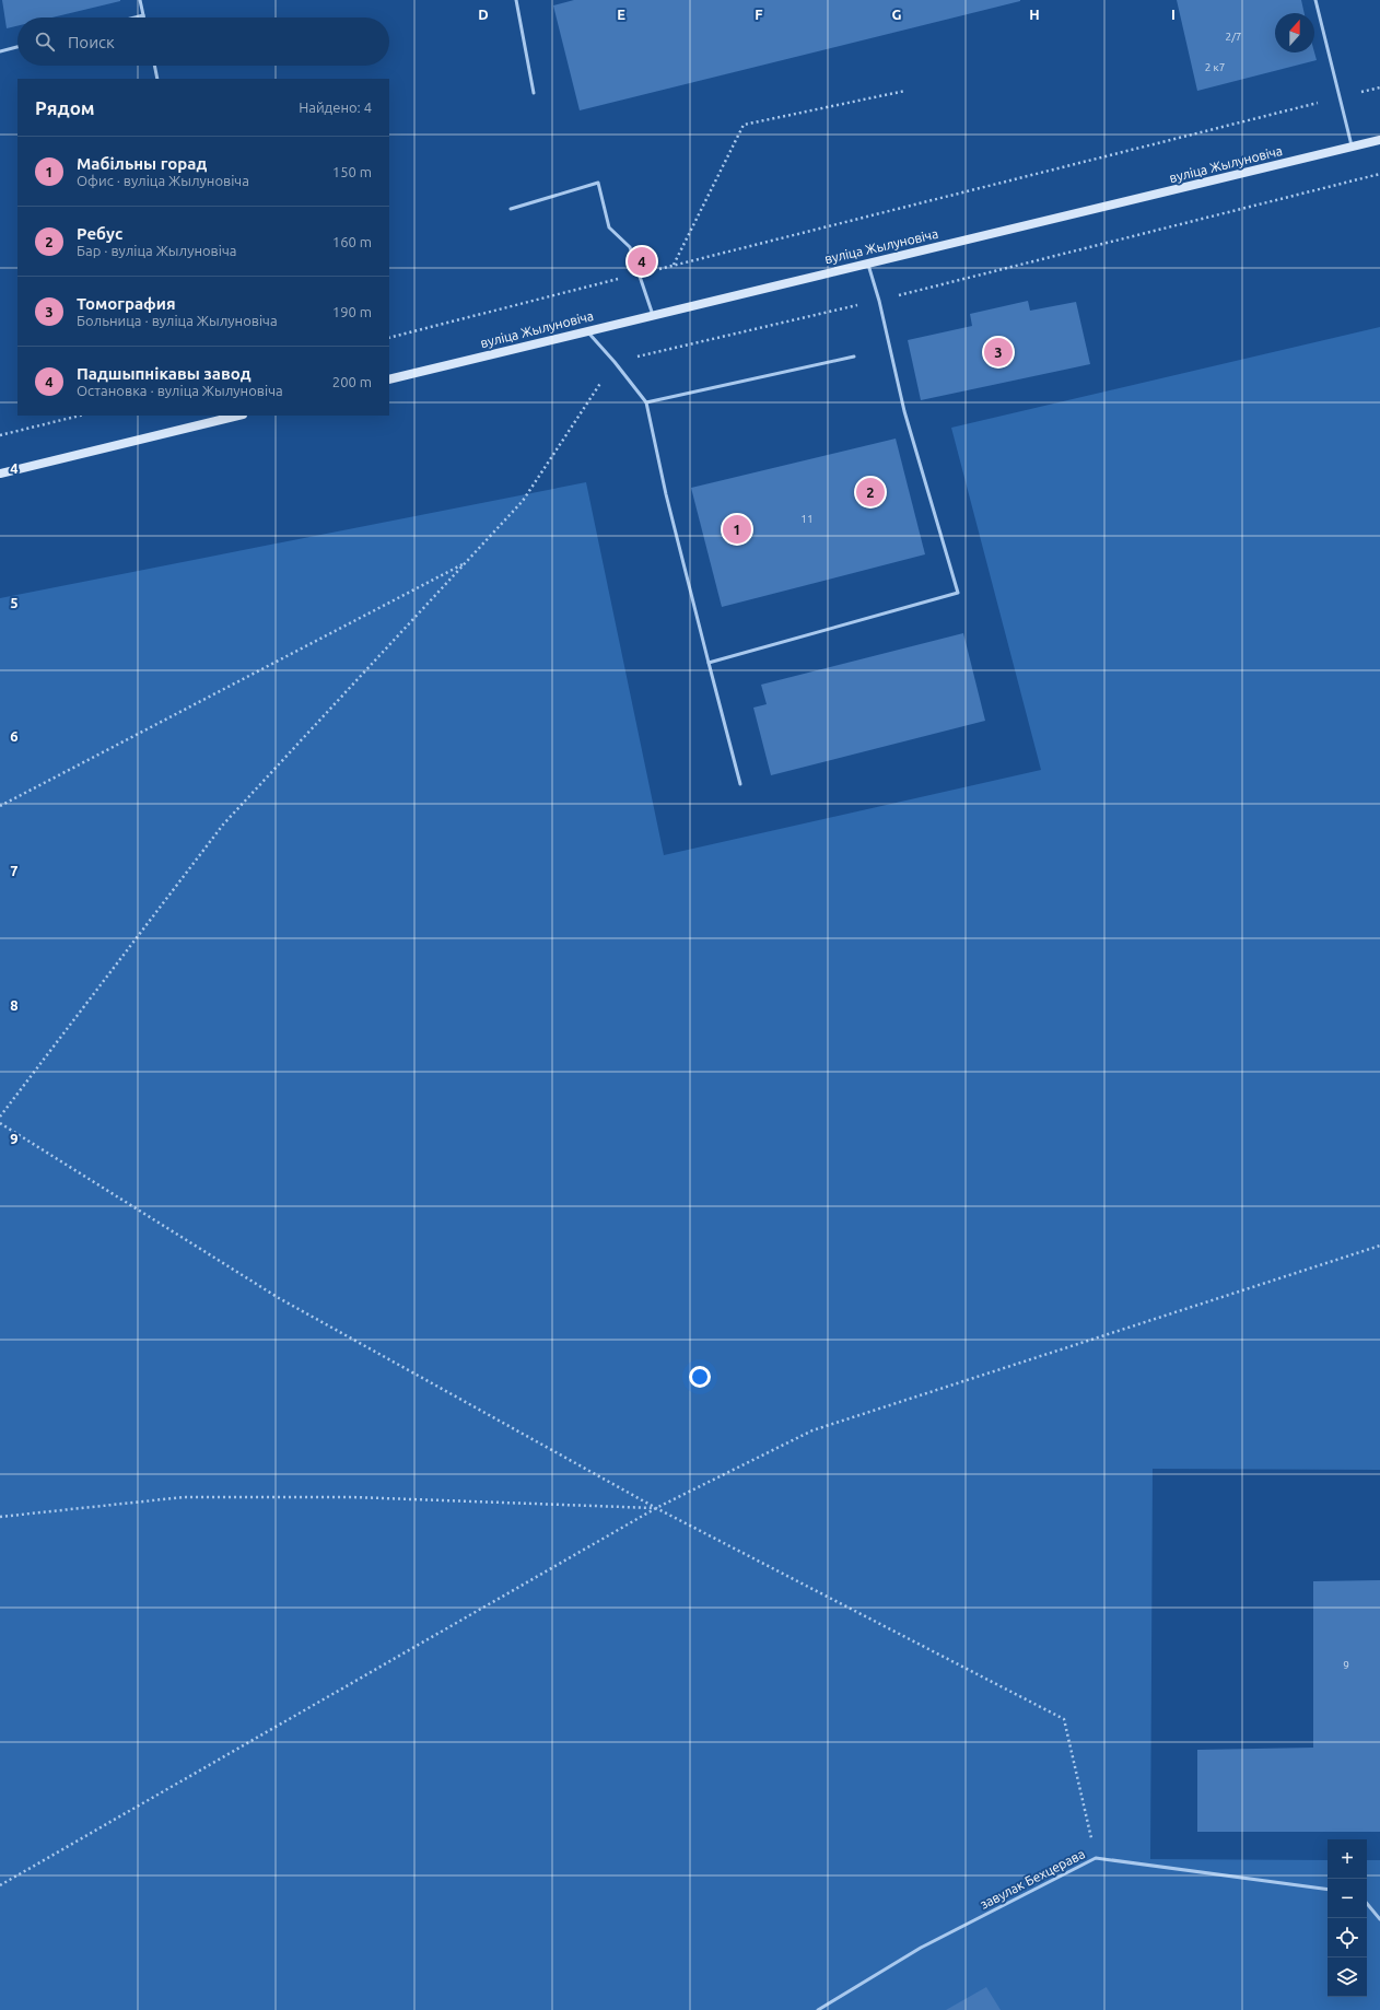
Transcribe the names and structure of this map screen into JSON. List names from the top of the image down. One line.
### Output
{"streets":{"street":["вуліца Жылуновіча"],"lane":["завулак Бехцерава"]},"house_numbers":["2/7","2 к7","11","9"],"north":"top","page":{"search":"Поиск","heading":["Рядом","Найдено: 4"],"list":[{"mark":"1","name":"Мабільны горад","note":"Офис · вуліца Жылуновіча","value":"150 m"},{"mark":"2","name":"Ребус","note":"Бар · вуліца Жылуновіча","value":"160 m"},{"mark":"3","name":"Томография","note":"Больница · вуліца Жылуновіча","value":"190 m"},{"mark":"4","name":"Падшыпнікавы завод","note":"Остановка · вуліца Жылуновіча","value":"200 m"}],"pins":["4","3","2","1"],"map_buttons":["+","−"]},"grid":{"columns":["D","E","F","G","H","I"],"rows":["4","5","6","7","8","9"]}}
